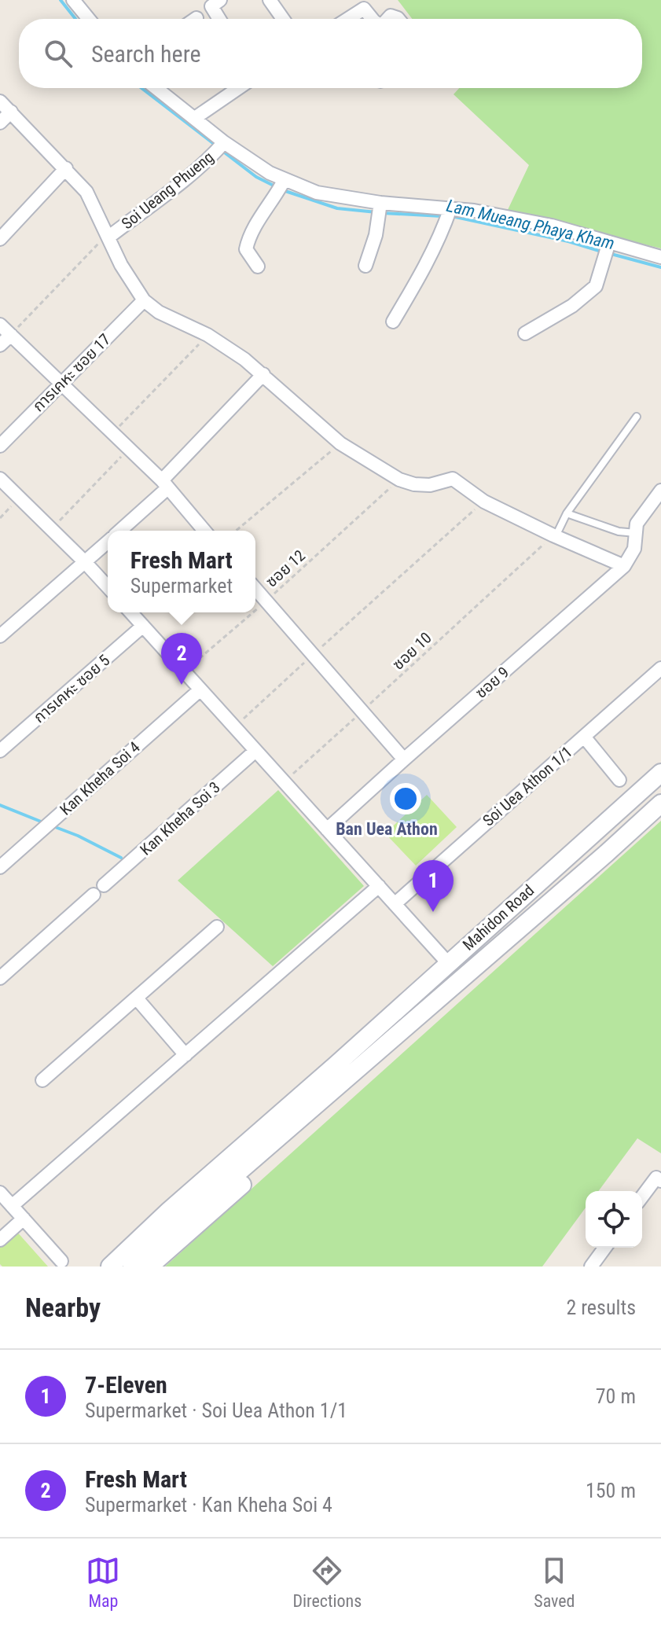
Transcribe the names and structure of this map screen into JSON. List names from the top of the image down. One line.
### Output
{"streets":{"main road":["Mahidon Road"],"street":["Soi Ueang Phueng","การเคหะ ซอย 17","ซอย 9","การเคหะ ซอย 5","Kan Kheha Soi 4","Soi Uea Athon 1/1","Kan Kheha Soi 3"],"path":["ซอย 12","ซอย 10"]},"districts":["Ban Uea Athon"],"water":["Lam Mueang Phaya Kham"],"page":{"search":"Search here","popup":["Fresh Mart","Supermarket"],"pins":["2","1"],"heading":["Nearby","2 results"],"list":[{"mark":"1","name":"7-Eleven","note":"Supermarket · Soi Uea Athon 1/1","value":"70 m"},{"mark":"2","name":"Fresh Mart","note":"Supermarket · Kan Kheha Soi 4","value":"150 m"}],"nav":["Map","Directions","Saved"]}}
